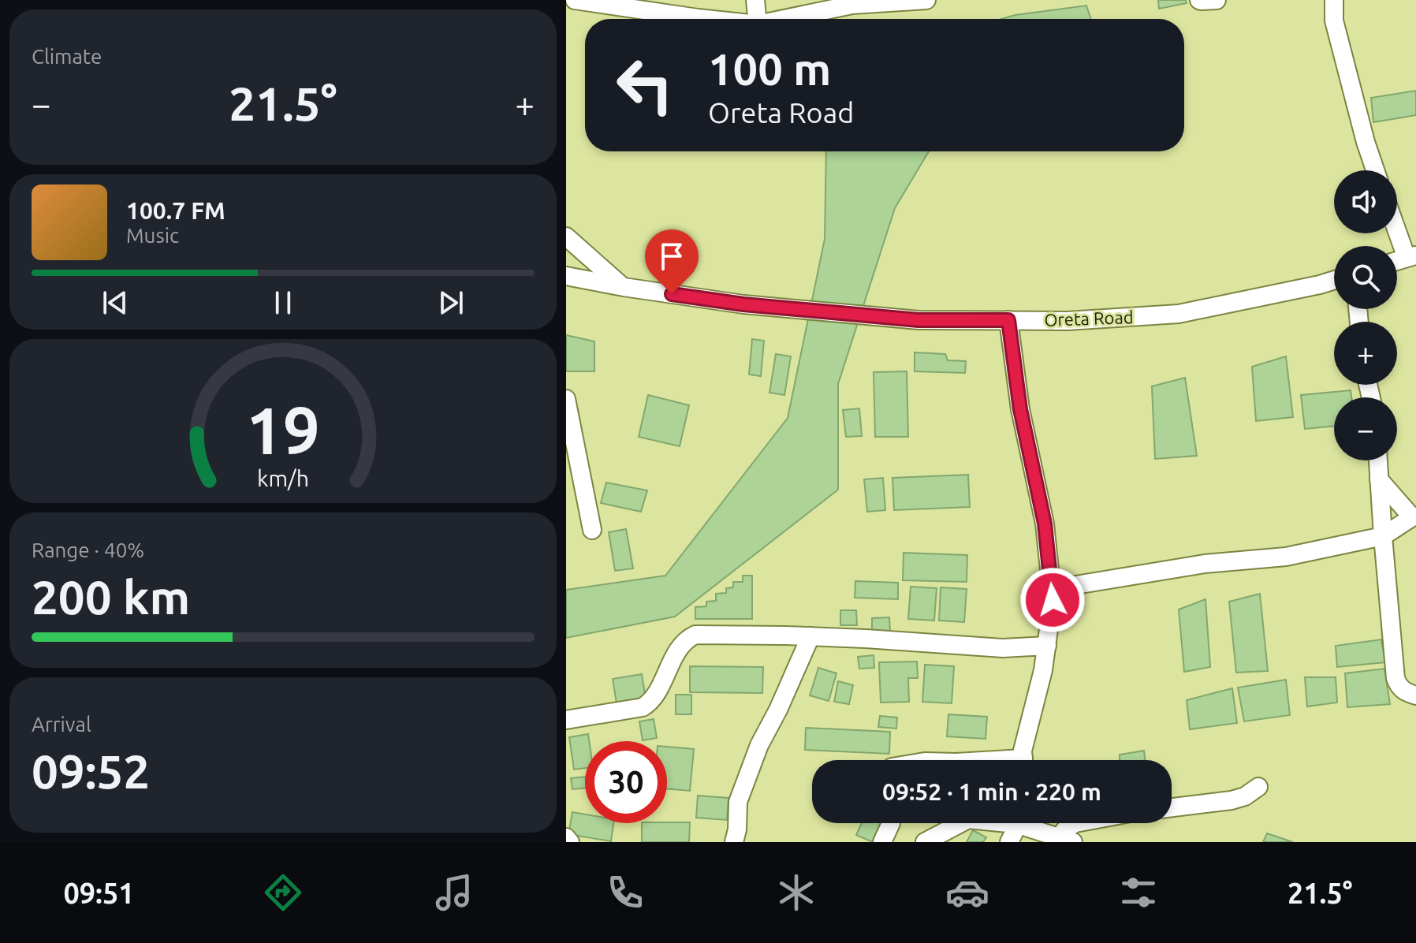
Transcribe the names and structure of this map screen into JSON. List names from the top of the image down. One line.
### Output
{"streets":{"street":["Oreta Road"]},"page":{"tile":["Climate",["Range · 40%","200 km"],["Arrival","09:52"]],"turn":["100 m","Oreta Road"],"heat":["−","21.5°","+"],"map_buttons":["+","−"],"song":["100.7 FM","Music"],"limit":"30","trip":"09:52 · 1 min · 220 m","tabs":["09:51","21.5°"],"gauge":["19","km/h"]}}
